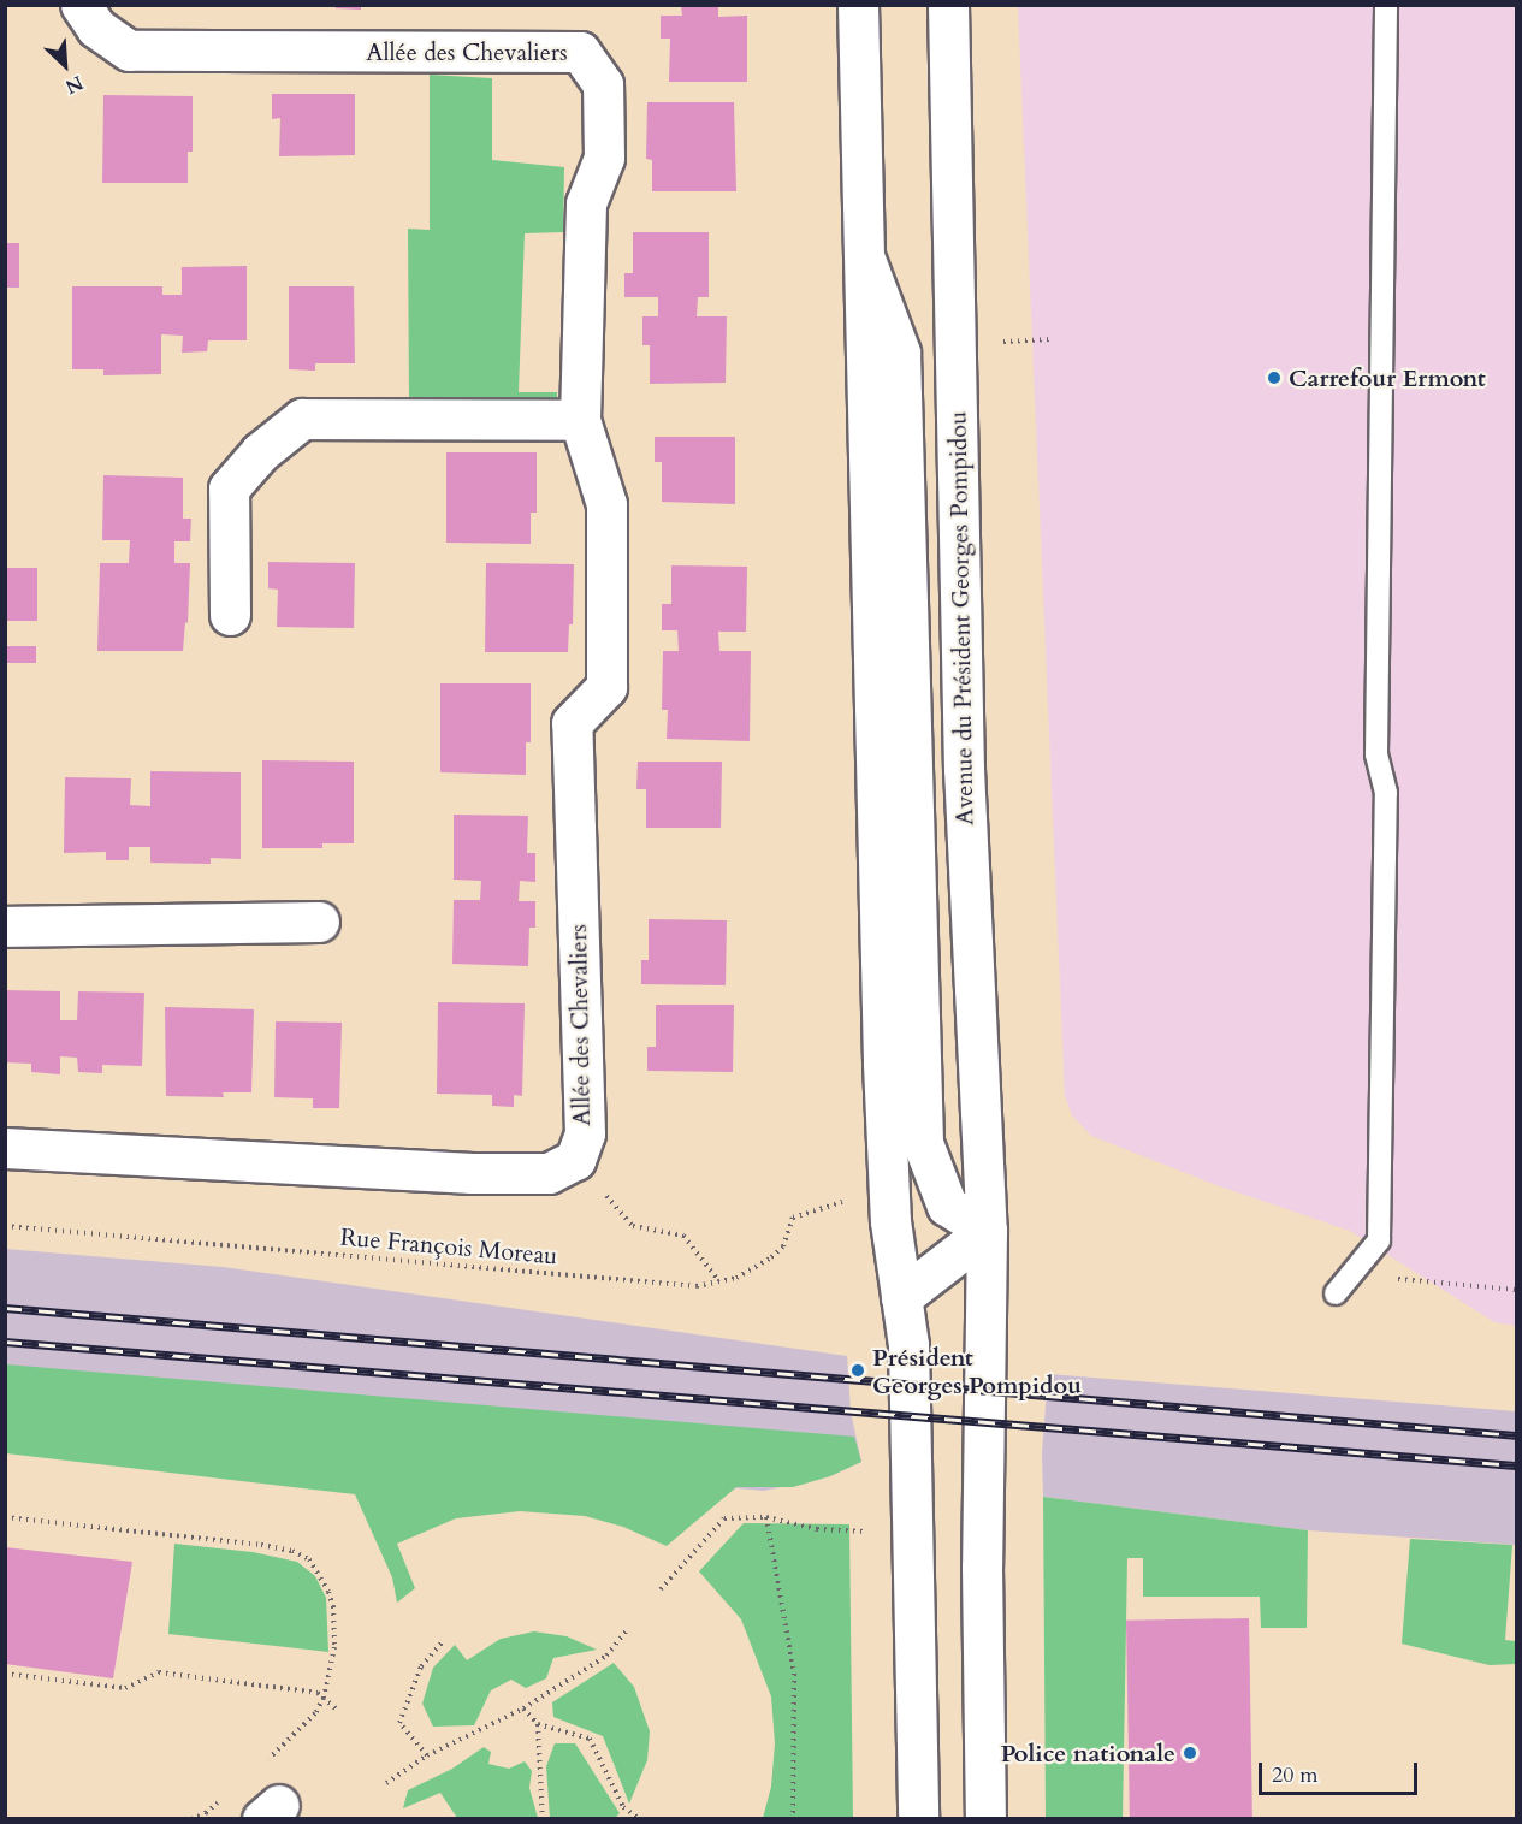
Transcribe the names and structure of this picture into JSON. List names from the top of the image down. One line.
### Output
{"streets":{"street":["Allée des Chevaliers","Avenue du Président Georges Pompidou"],"path":["Rue François Moreau"]},"places":["Carrefour Ermont","Président Georges Pompidou","Police nationale"],"scale_bar":"20 m","north":"bottom right"}
